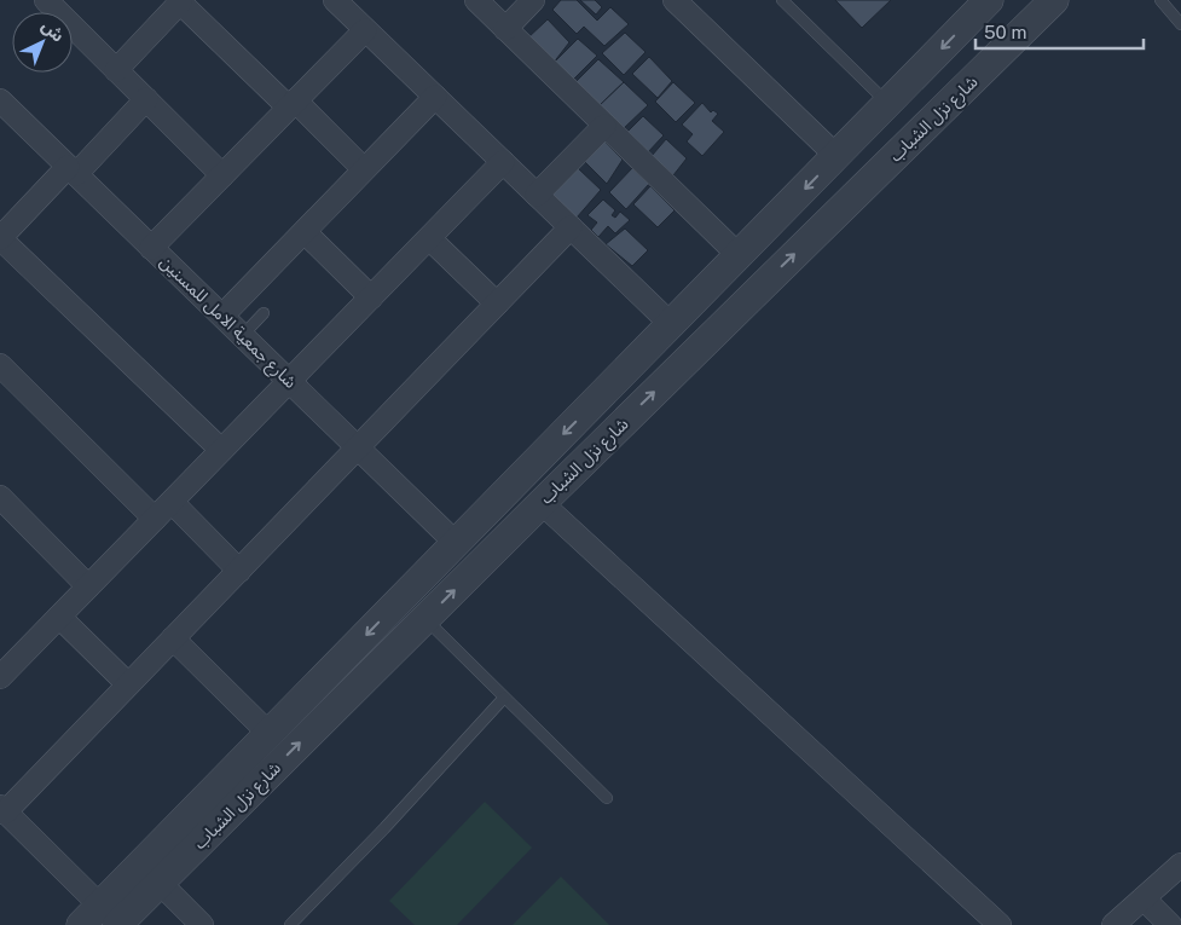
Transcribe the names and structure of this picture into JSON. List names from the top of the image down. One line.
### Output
{"streets":{"street":["شارع نزل الشباب","شارع جمعية الامل للمسنين"]},"crossings":[["شارع نزل الشباب","شارع جمعية الامل للمسنين"]],"scale_bar":"50 m","north":"top right"}
